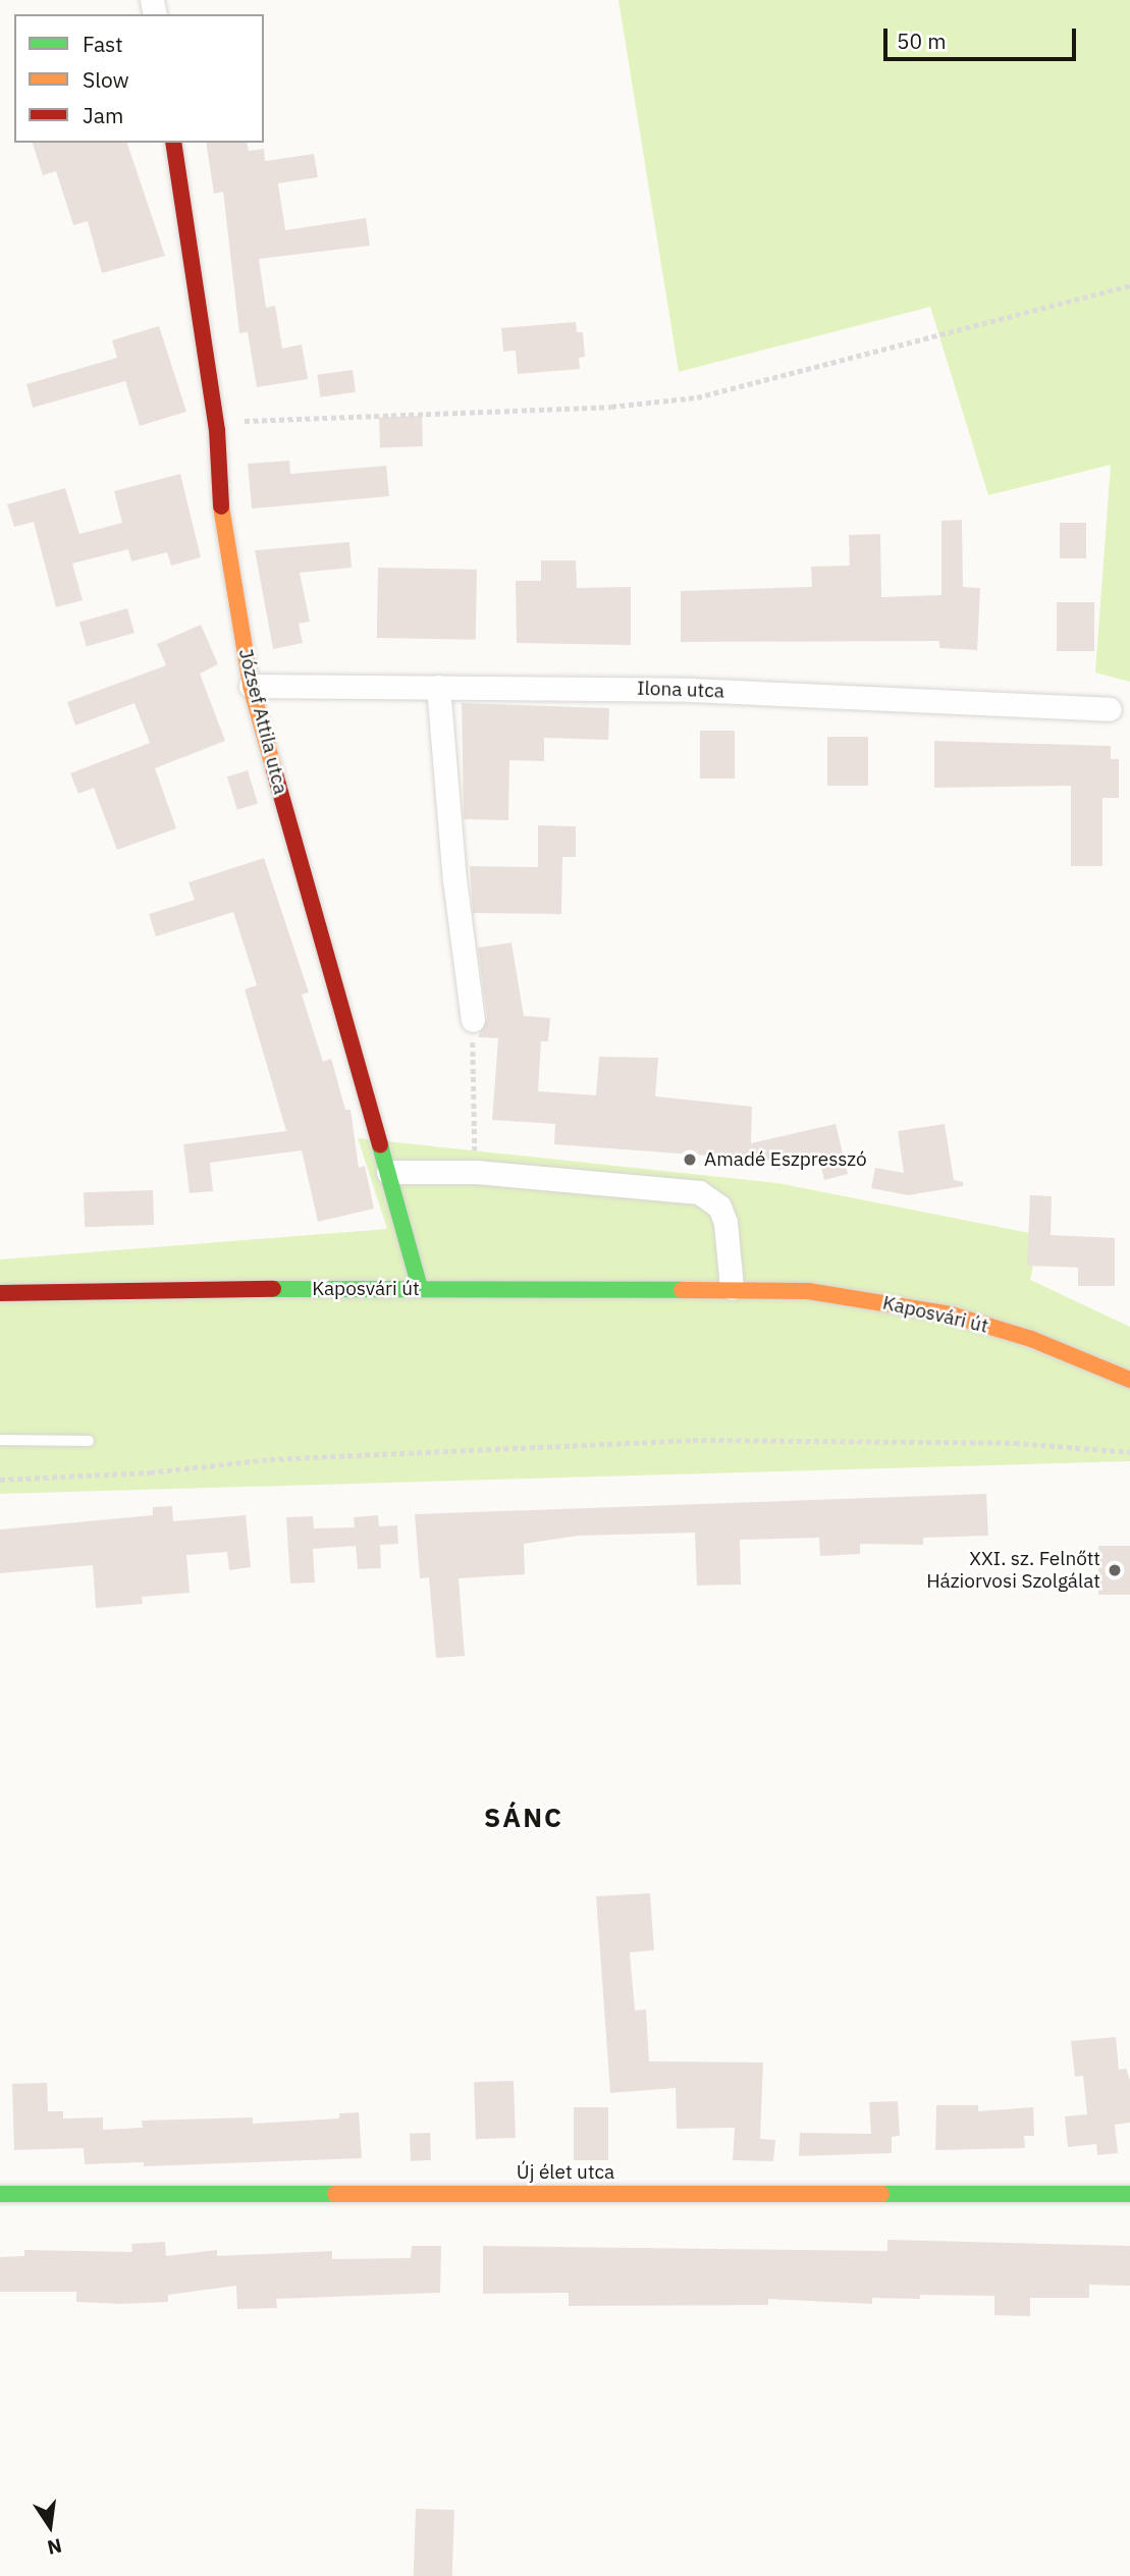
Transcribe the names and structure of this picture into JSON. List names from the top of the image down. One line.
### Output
{"streets":{"street":["Ilona utca","József Attila utca","Kaposvári út","Új élet utca"]},"crossings":[["Ilona utca","József Attila utca"],["József Attila utca","Kaposvári út"]],"districts":["SÁNC"],"places":["Amadé Eszpresszó","XXI. sz. Felnőtt Háziorvosi Szolgálat"],"legend":["Fast","Slow","Jam"],"scale_bar":"50 m","north":"bottom"}
